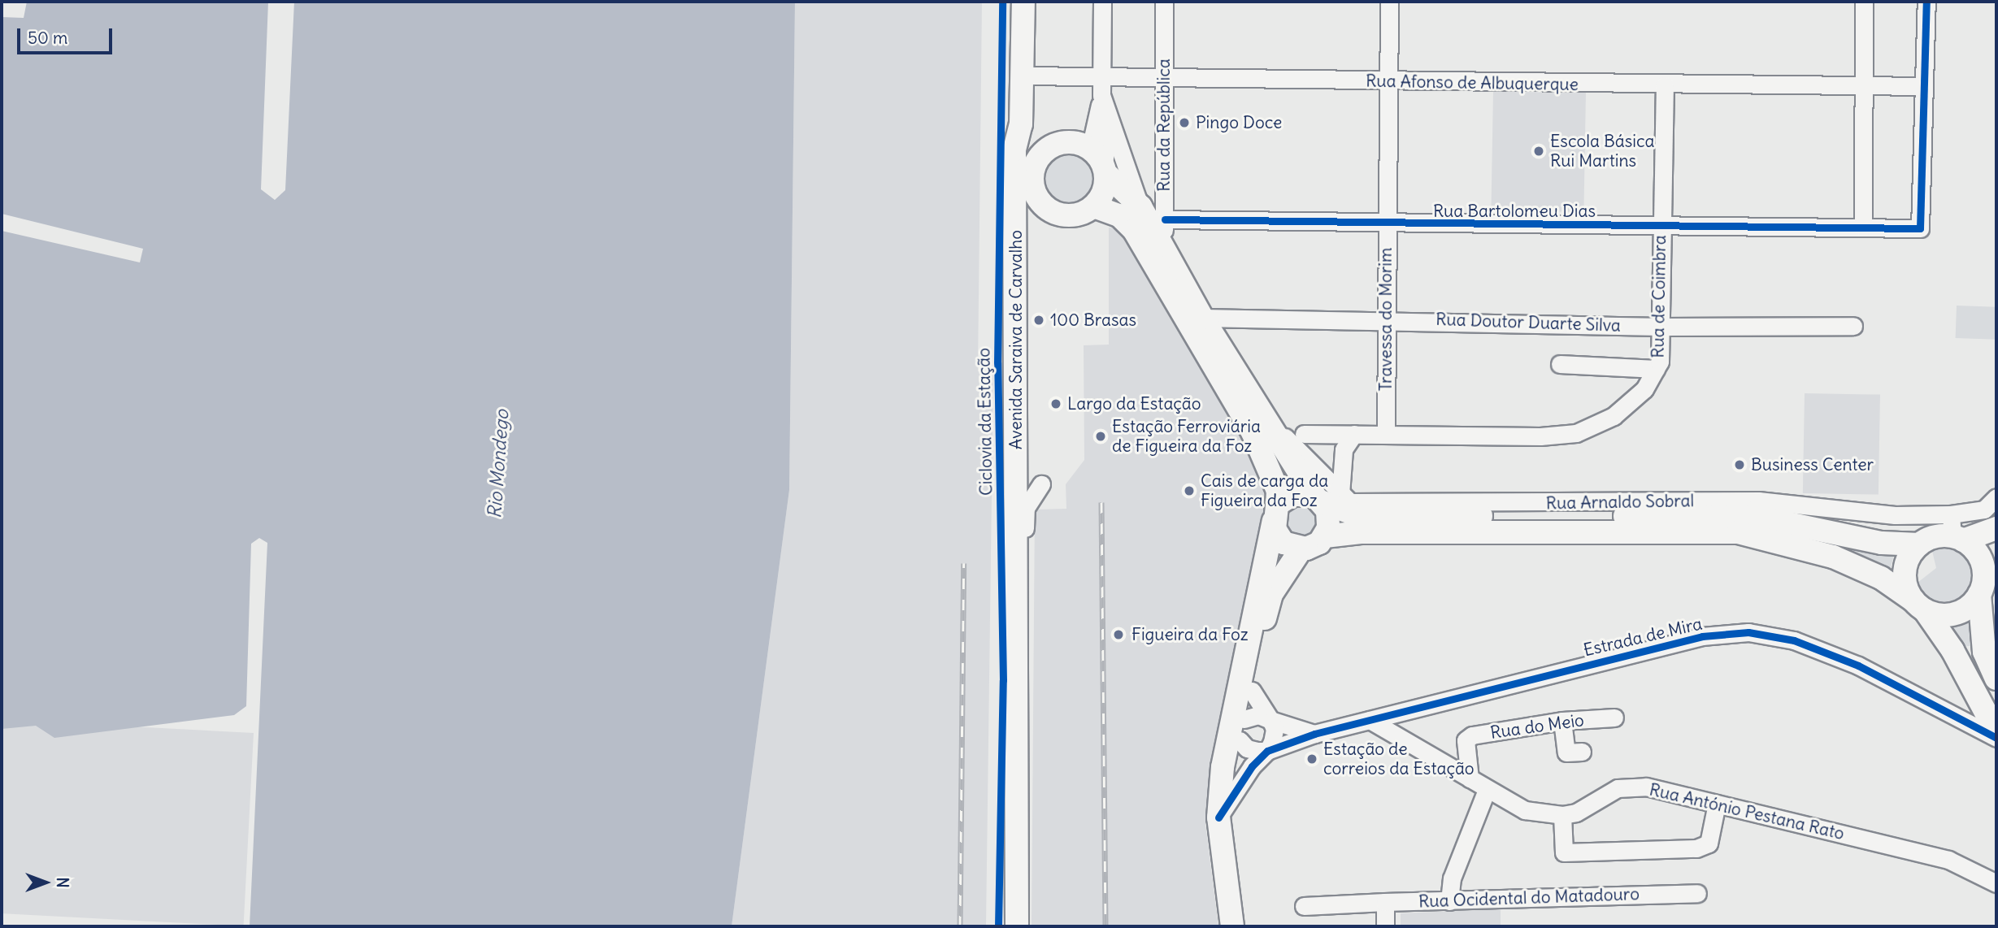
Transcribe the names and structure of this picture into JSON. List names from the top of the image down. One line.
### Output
{"streets":{"main road":["Avenida Saraiva de Carvalho"],"street":["Rua Afonso de Albuquerque","Rua da República","Rua Bartolomeu Dias","Rua de Coimbra","Travessa do Morim","Rua Doutor Duarte Silva","Rua Arnaldo Sobral","Estrada de Mira","Rua do Meio","Rua António Pestana Rato","Rua Ocidental do Matadouro"],"cycle path":["Ciclovia da Estação"]},"crossings":[["Rua Afonso de Albuquerque","Rua da República"],["Rua Afonso de Albuquerque","Rua Bartolomeu Dias"],["Rua Afonso de Albuquerque","Rua de Coimbra"],["Rua Afonso de Albuquerque","Travessa do Morim"],["Rua Afonso de Albuquerque","Avenida Saraiva de Carvalho"],["Rua da República","Rua Bartolomeu Dias"],["Rua Bartolomeu Dias","Rua de Coimbra"],["Rua Bartolomeu Dias","Travessa do Morim"],["Rua de Coimbra","Travessa do Morim"],["Rua de Coimbra","Rua Doutor Duarte Silva"],["Travessa do Morim","Rua Doutor Duarte Silva"],["Estrada de Mira","Rua António Pestana Rato"],["Rua do Meio","Rua António Pestana Rato"]],"water":["Rio Mondego"],"places":["Pingo Doce","Escola Básica Rui Martins","100 Brasas","Largo da Estação","Estação Ferroviária de Figueira da Foz","Business Center","Cais de carga da Figueira da Foz","Figueira da Foz","Estação de correios da Estação"],"scale_bar":"50 m","north":"right"}
